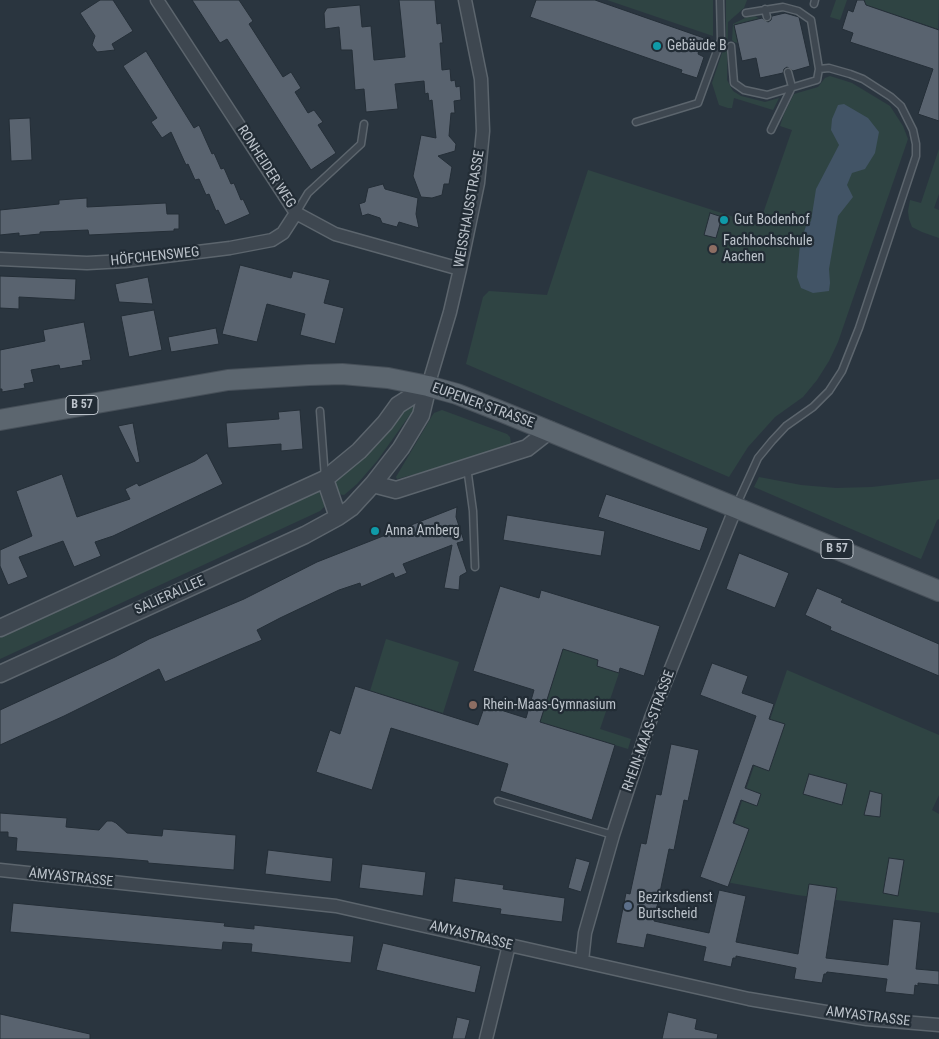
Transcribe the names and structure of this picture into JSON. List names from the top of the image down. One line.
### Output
{"streets":{"main road":["B 57","EUPENER STRASSE"],"street":["RONHEIDER WEG","WEISSHAUSSTRASSE","HÖFCHENSWEG","SALIERALLEE","RHEIN-MAAS-STRASSE","AMYASTRASSE"]},"crossings":[["RONHEIDER WEG","WEISSHAUSSTRASSE"],["RONHEIDER WEG","HÖFCHENSWEG"],["WEISSHAUSSTRASSE","EUPENER STRASSE"],["WEISSHAUSSTRASSE","SALIERALLEE"],["EUPENER STRASSE","SALIERALLEE"],["EUPENER STRASSE","RHEIN-MAAS-STRASSE"],["RHEIN-MAAS-STRASSE","AMYASTRASSE"]],"places":["Gebäude B","Gut Bodenhof","Fachhochschule Aachen","Anna Amberg","Rhein-Maas-Gymnasium","Bezirksdienst Burtscheid"]}
